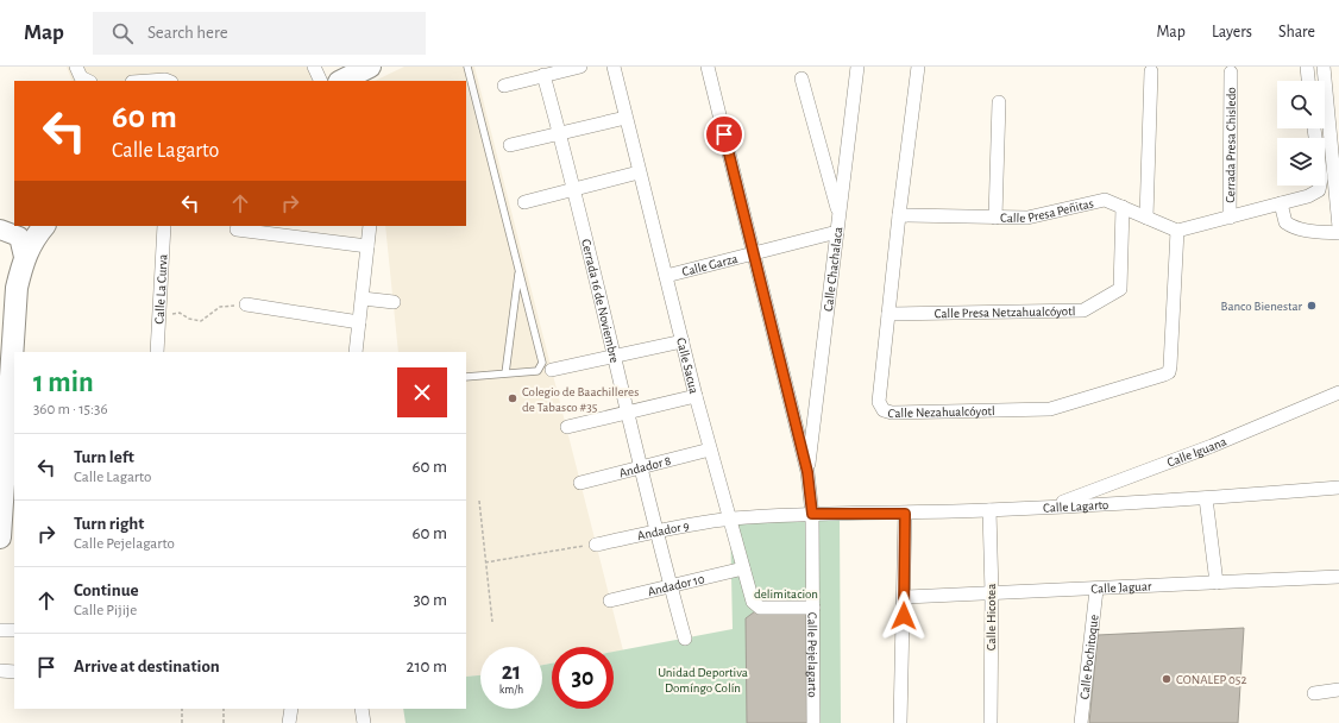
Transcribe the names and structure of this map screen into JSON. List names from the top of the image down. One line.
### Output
{"streets":{"street":["Cerrada Presa Chisledo","Calle Presa Peñitas","Calle Garza","Calle Chachalaca","Calle La Curva","Cerrada 16 de Noviembre","Calle Presa Netzahualcóyotl","Calle Sacua","Calle Nezahualcóyotl","Calle Iguana","Andador 8","Calle Lagarto","Andador 9","Andador 10","Calle Jaguar","Calle Hicotea","Calle Pejelagarto","Calle Pochitoque"]},"crossings":[["Calle Presa Peñitas","Calle Presa Netzahualcóyotl"],["Calle Presa Peñitas","Calle Nezahualcóyotl"],["Calle Garza","Calle Chachalaca"],["Calle Garza","Calle Sacua"],["Calle Chachalaca","Calle Pejelagarto"],["Cerrada 16 de Noviembre","Andador 8"],["Cerrada 16 de Noviembre","Andador 9"],["Cerrada 16 de Noviembre","Andador 10"],["Calle Presa Netzahualcóyotl","Calle Nezahualcóyotl"],["Calle Sacua","Andador 8"],["Calle Sacua","Andador 9"],["Calle Sacua","Andador 10"],["Calle Sacua","Calle Pejelagarto"],["Calle Iguana","Calle Lagarto"],["Calle Lagarto","Andador 9"],["Calle Lagarto","Calle Hicotea"],["Calle Lagarto","Calle Pejelagarto"],["Andador 9","Calle Pejelagarto"],["Calle Jaguar","Calle Hicotea"],["Calle Jaguar","Calle Pochitoque"]],"parks":["delimitacion","Unidad Deportiva Domíngo Colín"],"places":["Banco Bienestar","Colegio de Baachilleres de Tabasco #35","CONALEP 052"],"page":{"header":"Map","search":"Search here","nav":["Map","Layers","Share"],"turn":["60 m","Calle Lagarto"],"heading":["1 min","360 m · 15:36"],"list":[{"name":"Turn left","note":"Calle Lagarto","value":"60 m"},{"name":"Turn right","note":"Calle Pejelagarto","value":"60 m"},{"name":"Continue","note":"Calle Pijije","value":"30 m"},{"name":"Arrive at destination","value":"210 m"}],"speed":"21 km/h","limit":"30"}}
